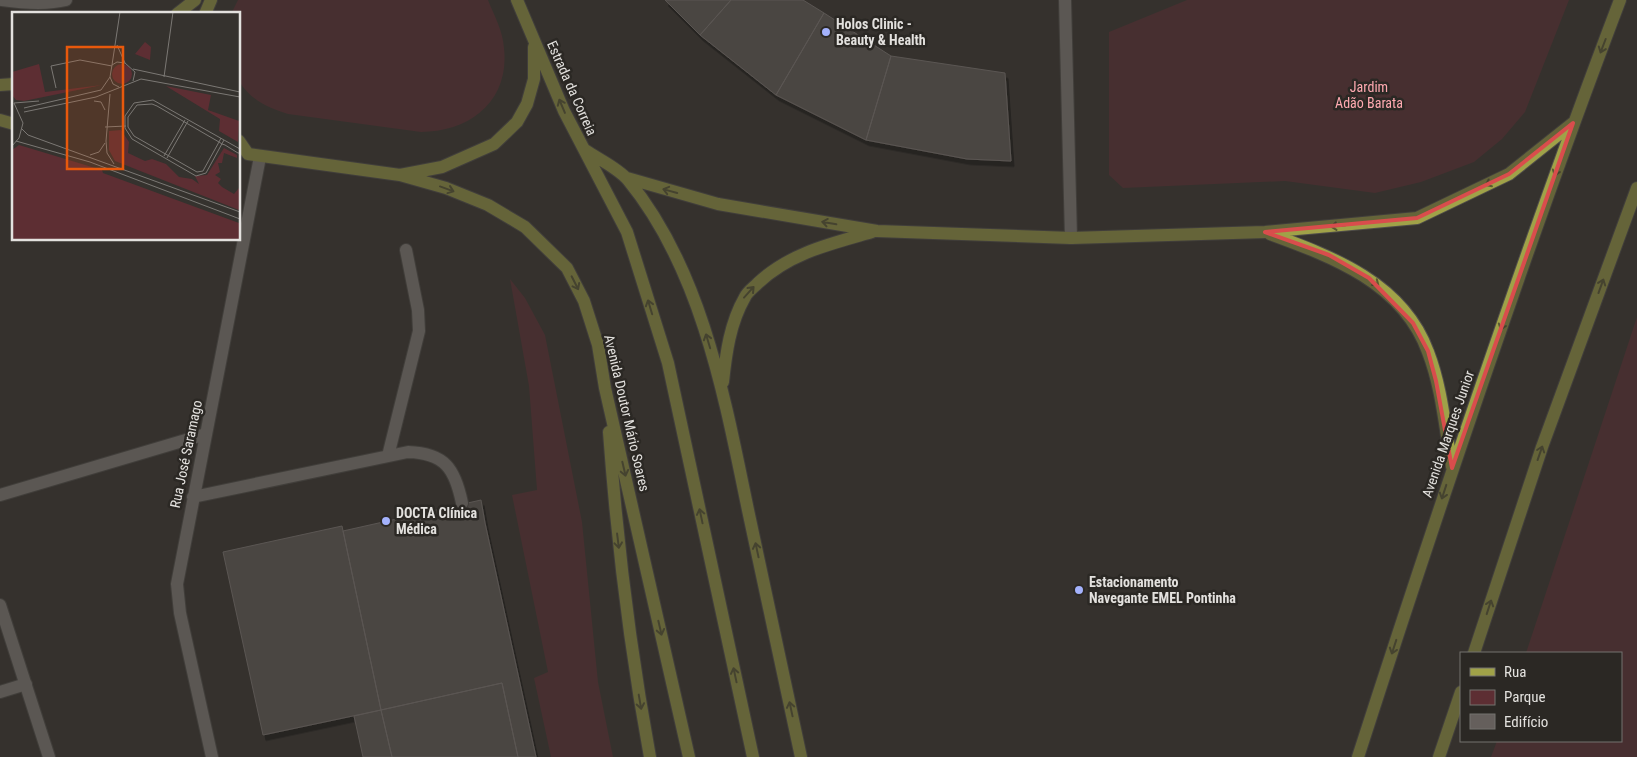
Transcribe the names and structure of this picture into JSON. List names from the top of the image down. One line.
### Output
{"streets":{"main road":["Estrada da Correia","Avenida Doutor Mário Soares","Avenida Marques Junior"],"street":["Rua José Saramago"]},"one_way":["Estrada da Correia"],"parks":["Jardim Adão Barata"],"places":["Holos Clinic - Beauty & Health","DOCTA Clínica Médica","Estacionamento Navegante EMEL Pontinha"],"legend":["Rua","Parque","Edifício"]}
